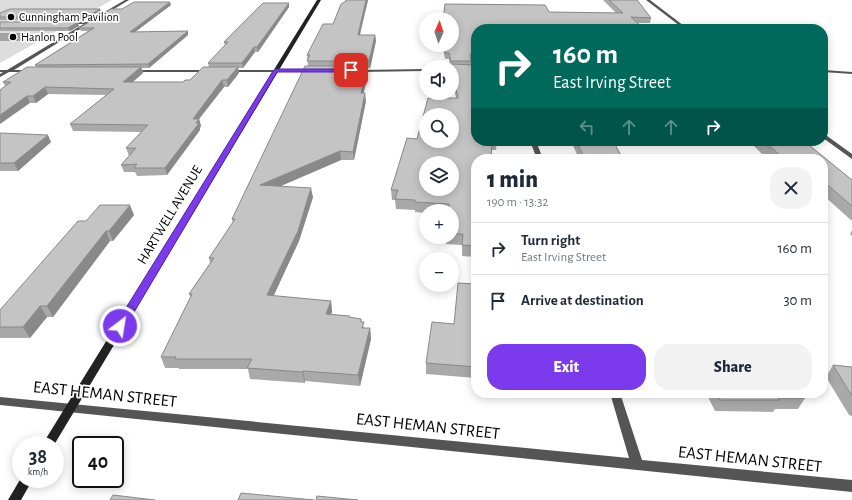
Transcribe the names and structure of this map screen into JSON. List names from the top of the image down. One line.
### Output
{"streets":{"street":["HARTWELL AVENUE","EAST HEMAN STREET"]},"crossings":[["HARTWELL AVENUE","EAST HEMAN STREET"]],"places":["Cunningham Pavilion","Hanlon Pool"],"north":"top","page":{"map_buttons":["+","−"],"turn":["160 m","East Irving Street"],"heading":["1 min","190 m · 13:32"],"list":[{"name":"Turn right","note":"East Irving Street","value":"160 m"},{"name":"Arrive at destination","value":"30 m"}],"buttons":["Exit","Share"],"speed":"38 km/h","limit":"40"}}
